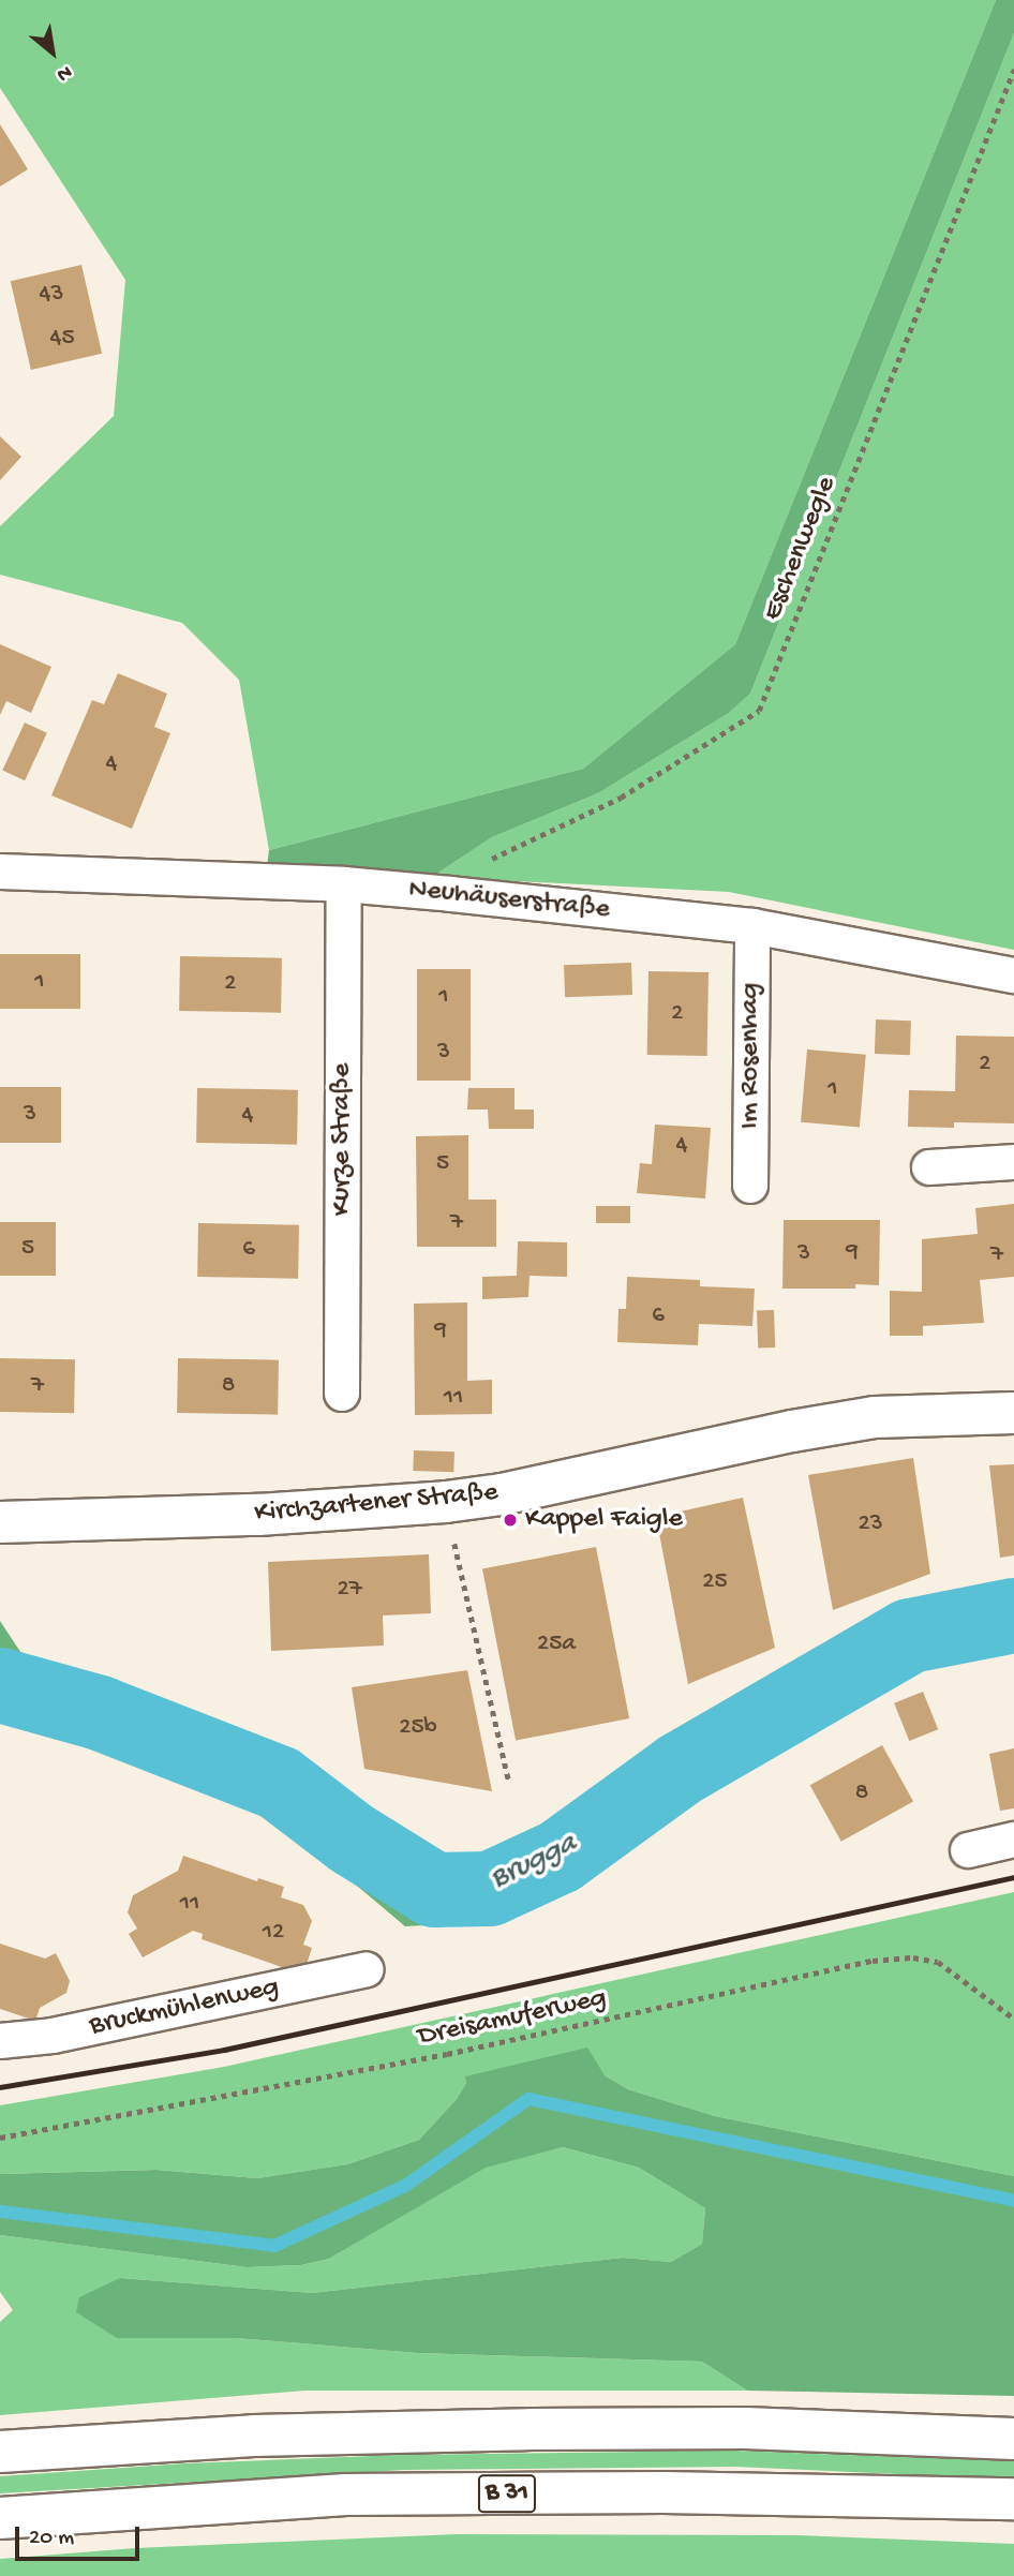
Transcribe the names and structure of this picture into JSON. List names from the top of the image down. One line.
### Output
{"streets":{"main road":["Kirchzartener Straße","B 31"],"street":["Neuhäuserstraße","Im Rosenhag","Kurze Straße","Bruckmühlenweg"],"path":["Eschenwegle","Dreisamuferweg"]},"crossings":[["Eschenwegle","Neuhäuserstraße"],["Neuhäuserstraße","Im Rosenhag"],["Neuhäuserstraße","Kurze Straße"]],"water":["Brugga"],"places":["Kappel Faigle"],"house_numbers":["43","45","4","1","2","1","2","3","2","1","3","4","4","5","7","5","6","9","3","7","6","9","7","8","11","23","25","27","25a","25b","8","11","12"],"scale_bar":"20 m","north":"bottom right"}
